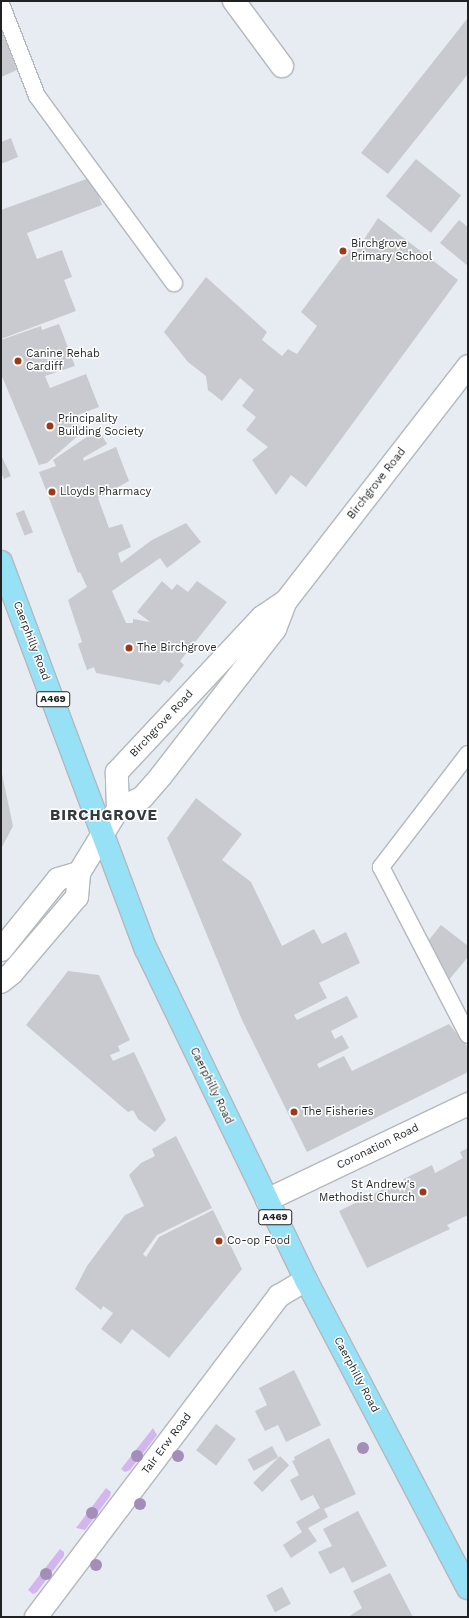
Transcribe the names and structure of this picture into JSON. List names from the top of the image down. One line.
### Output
{"streets":{"main road":["Caerphilly Road","A469"],"street":["Birchgrove Road","Coronation Road","Tair Erw Road"]},"crossings":[["Caerphilly Road","Coronation Road"],["Caerphilly Road","Tair Erw Road"]],"districts":["BIRCHGROVE"],"places":["Birchgrove Primary School","Canine Rehab Cardiff","Principality Building Society","Lloyds Pharmacy","The Birchgrove","The Fisheries","St Andrew's Methodist Church","Co-op Food"]}
